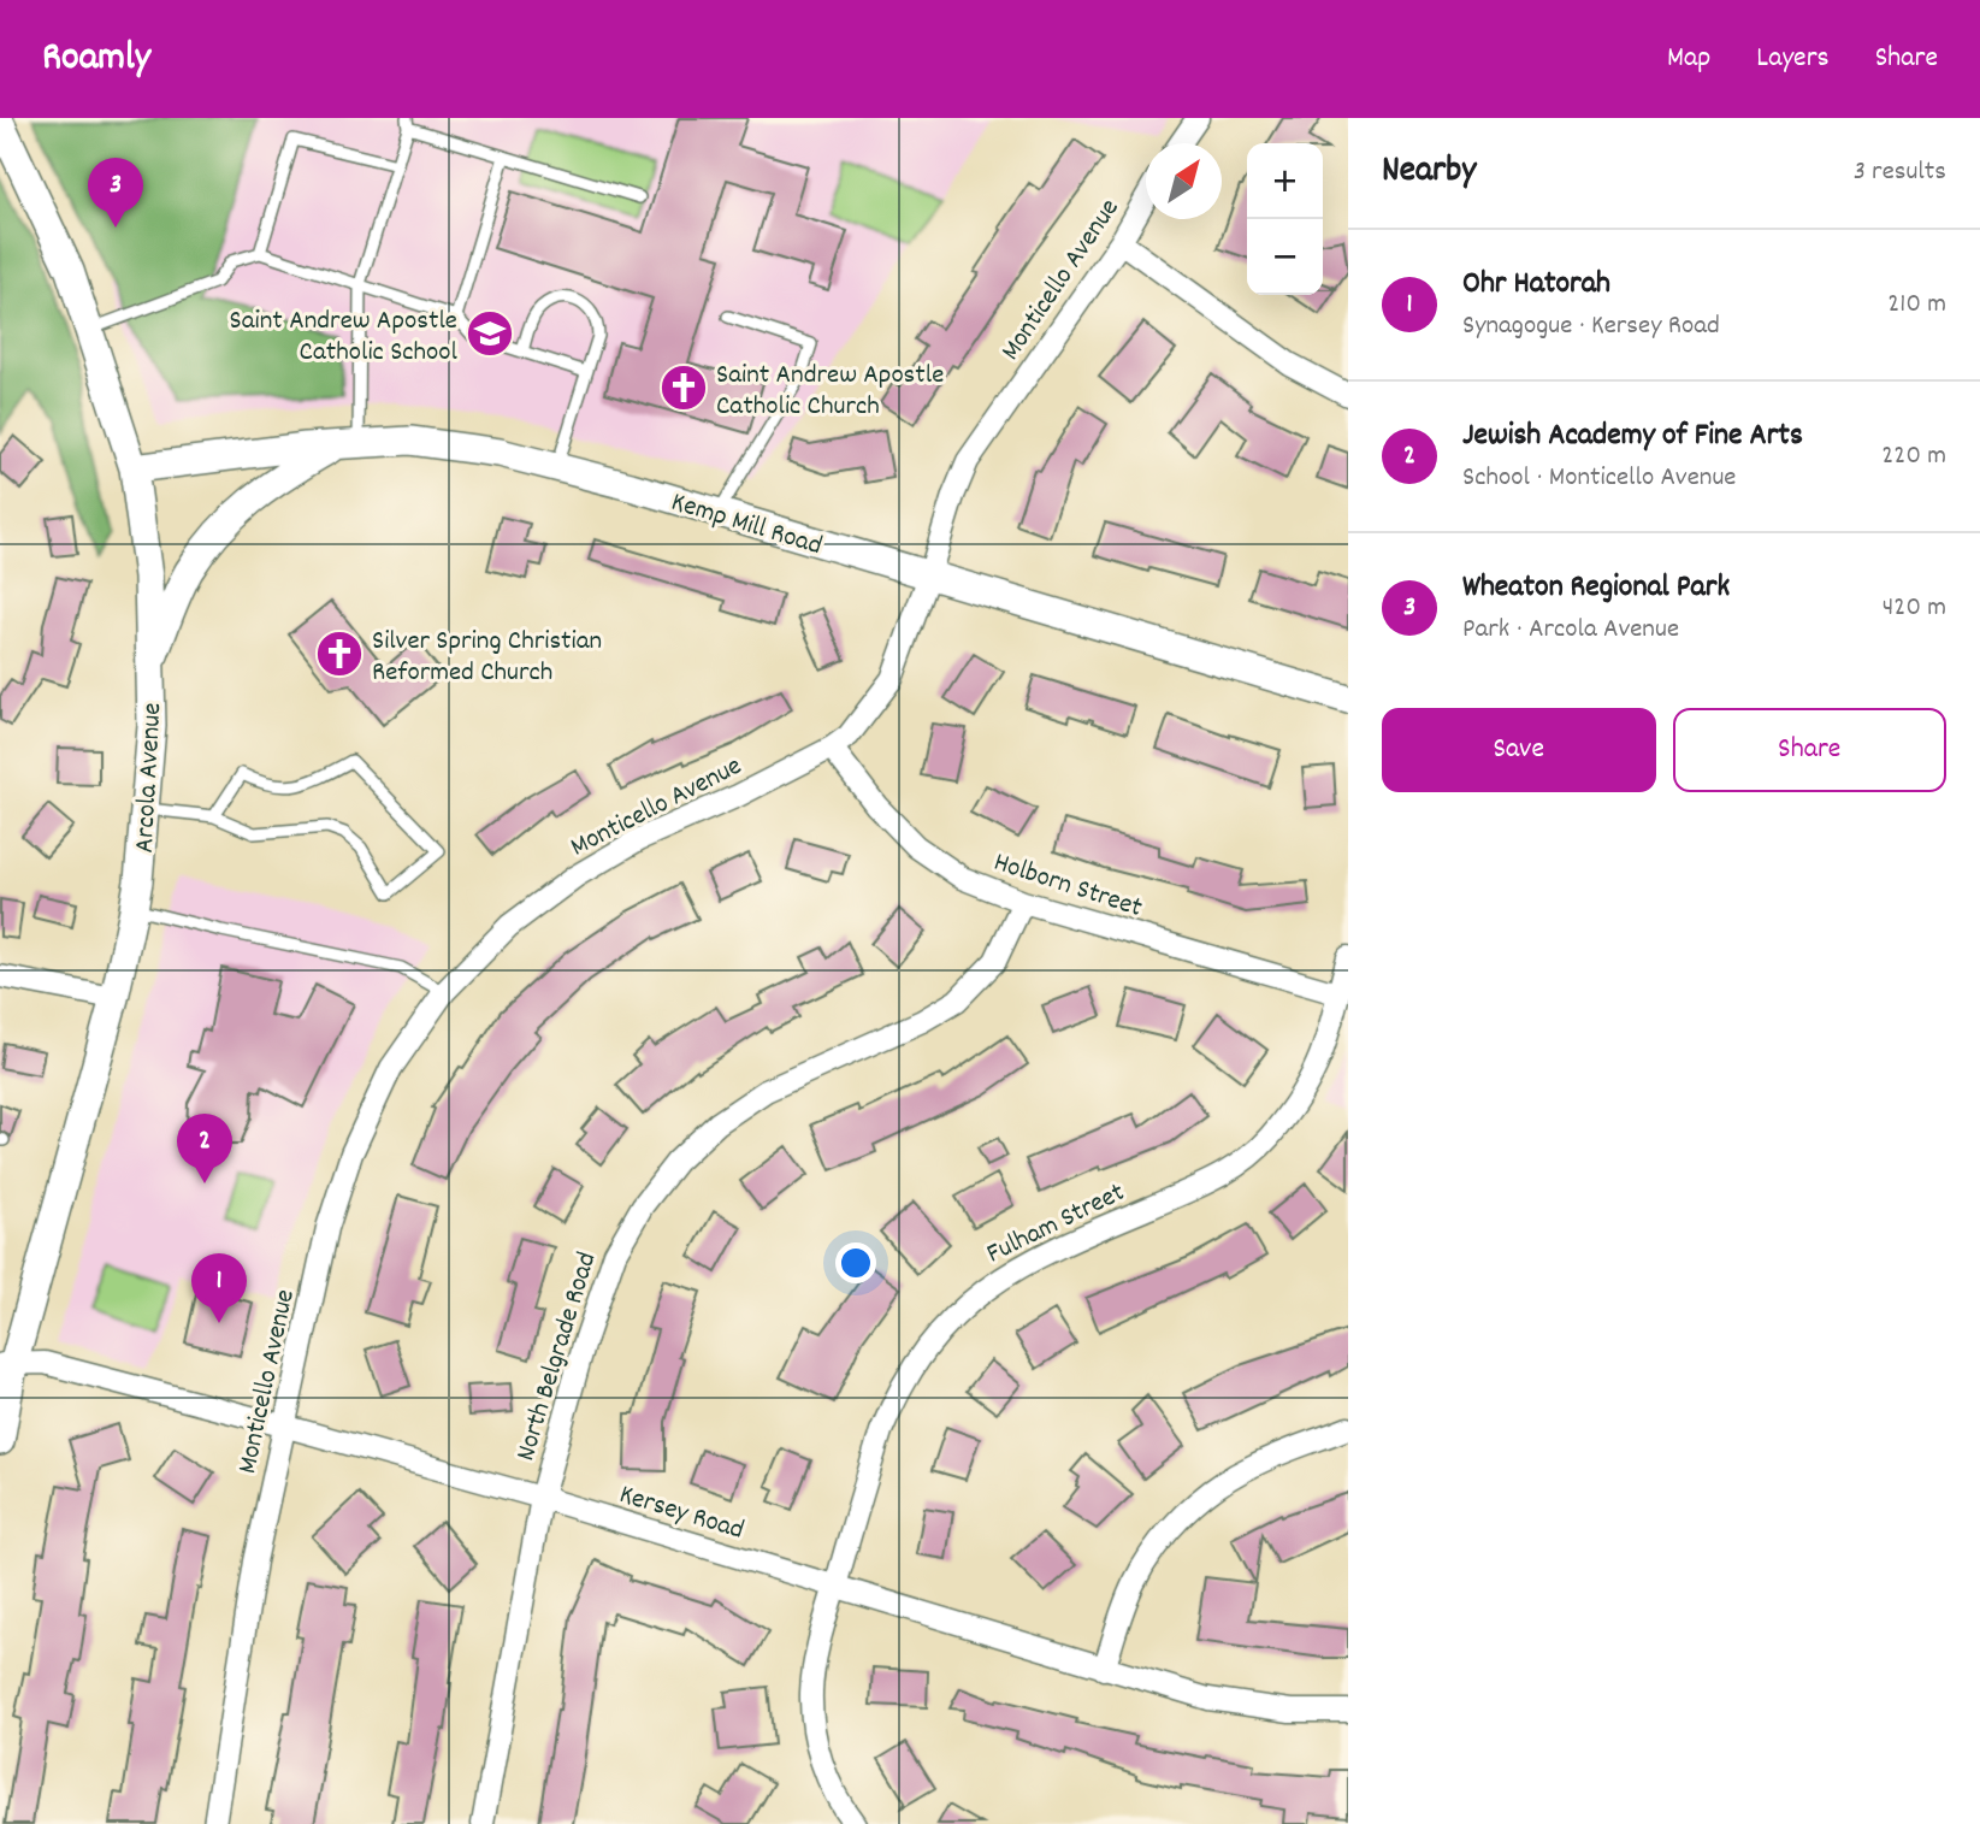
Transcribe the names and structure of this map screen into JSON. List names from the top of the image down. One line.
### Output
{"streets":{"street":["Monticello Avenue","Kemp Mill Road","Arcola Avenue","Holborn Street","Fulham Street","North Belgrade Road","Kersey Road"]},"crossings":[["Monticello Avenue","Kemp Mill Road"],["Monticello Avenue","Holborn Street"],["Monticello Avenue","Kersey Road"],["Kemp Mill Road","Arcola Avenue"],["Arcola Avenue","Kersey Road"],["Holborn Street","Fulham Street"],["Holborn Street","North Belgrade Road"],["Fulham Street","Kersey Road"],["North Belgrade Road","Kersey Road"]],"places":{"school or university":["Saint Andrew Apostle Catholic School"],"church":["Saint Andrew Apostle Catholic Church","Silver Spring Christian Reformed Church"]},"north":"top right","page":{"header":"Roamly","nav":["Map","Layers","Share"],"heading":["Nearby","3 results"],"map_buttons":["+","−"],"pins":["3","2","1"],"list":[{"mark":"1","name":"Ohr Hatorah","note":"Synagogue · Kersey Road","value":"210 m"},{"mark":"2","name":"Jewish Academy of Fine Arts","note":"School · Monticello Avenue","value":"220 m"},{"mark":"3","name":"Wheaton Regional Park","note":"Park · Arcola Avenue","value":"420 m"}],"buttons":["Save","Share"]}}
